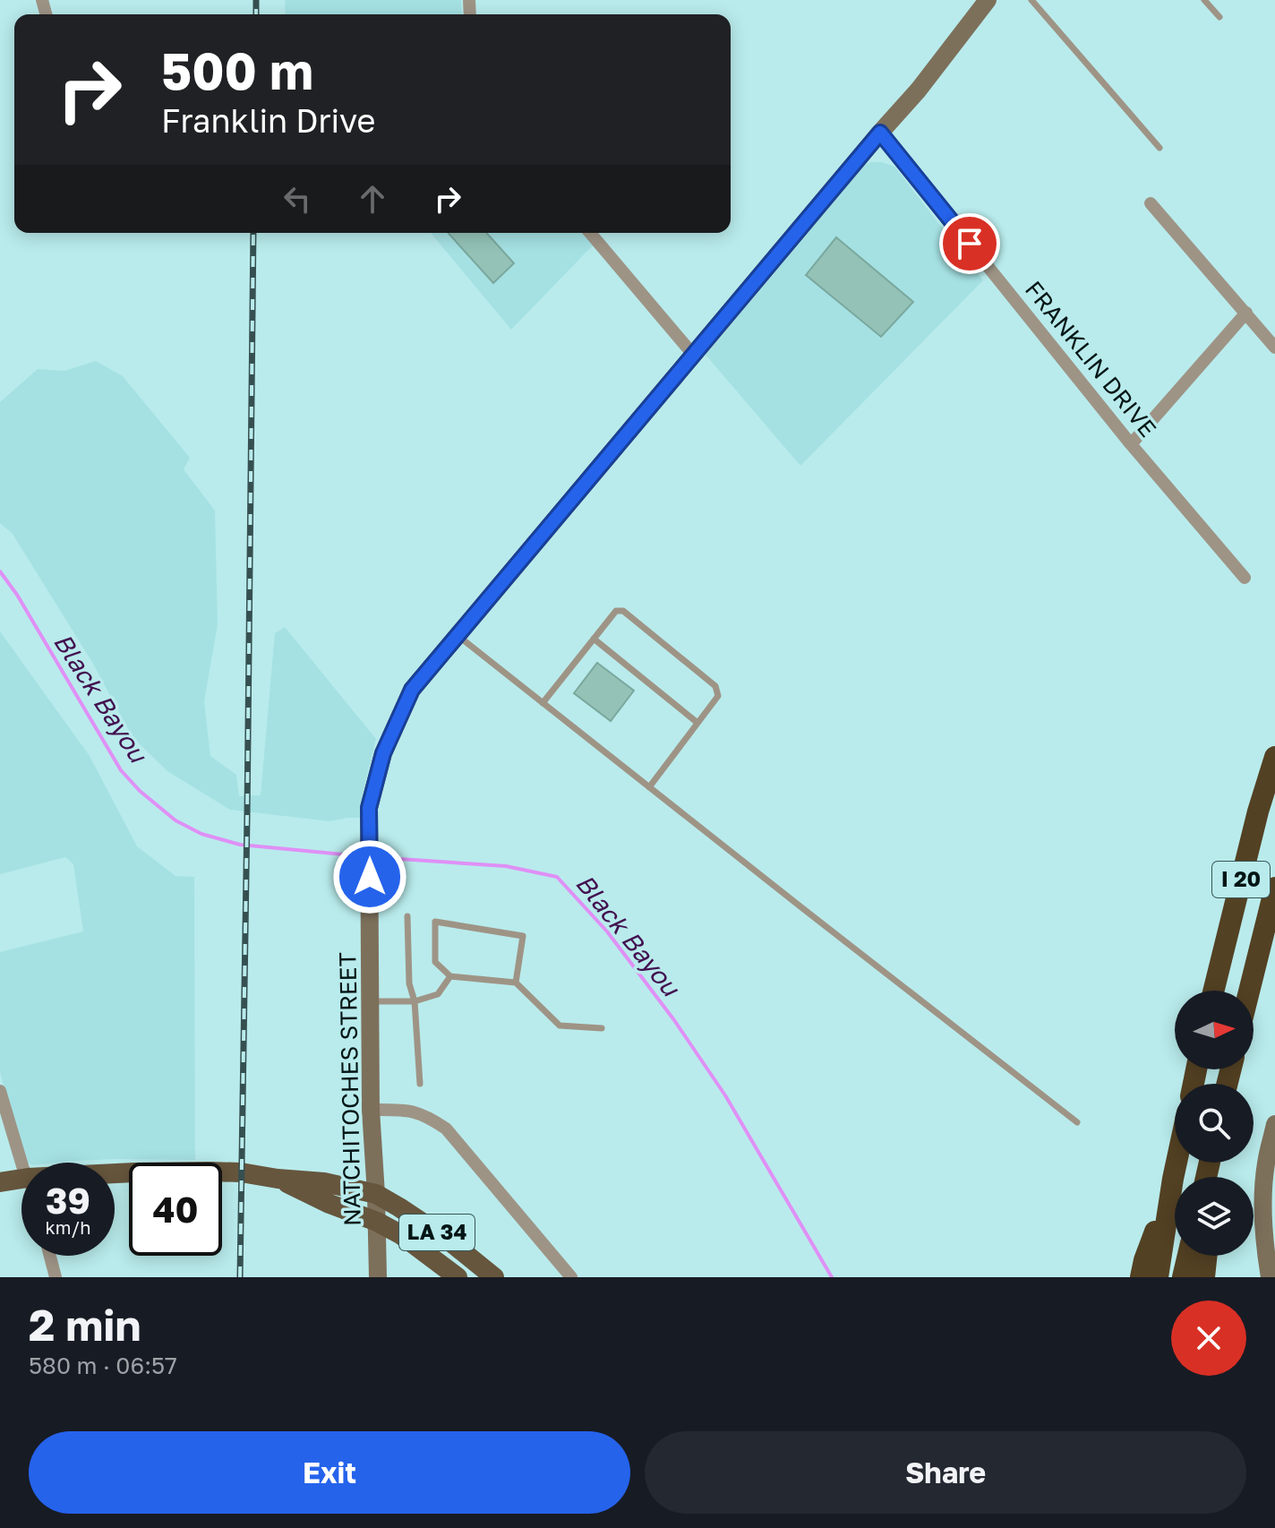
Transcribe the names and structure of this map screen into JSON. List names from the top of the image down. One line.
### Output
{"streets":{"highway":["I 20"],"main road":["LA 34"],"street":["FRANKLIN DRIVE","NATCHITOCHES STREET"]},"crossings":[["FRANKLIN DRIVE","NATCHITOCHES STREET"],["NATCHITOCHES STREET","LA 34"]],"water":["Black Bayou"],"north":"right","page":{"turn":["500 m","Franklin Drive"],"speed":"39 km/h","limit":"40","heading":["2 min","580 m · 06:57"],"buttons":["Exit","Share"]}}
